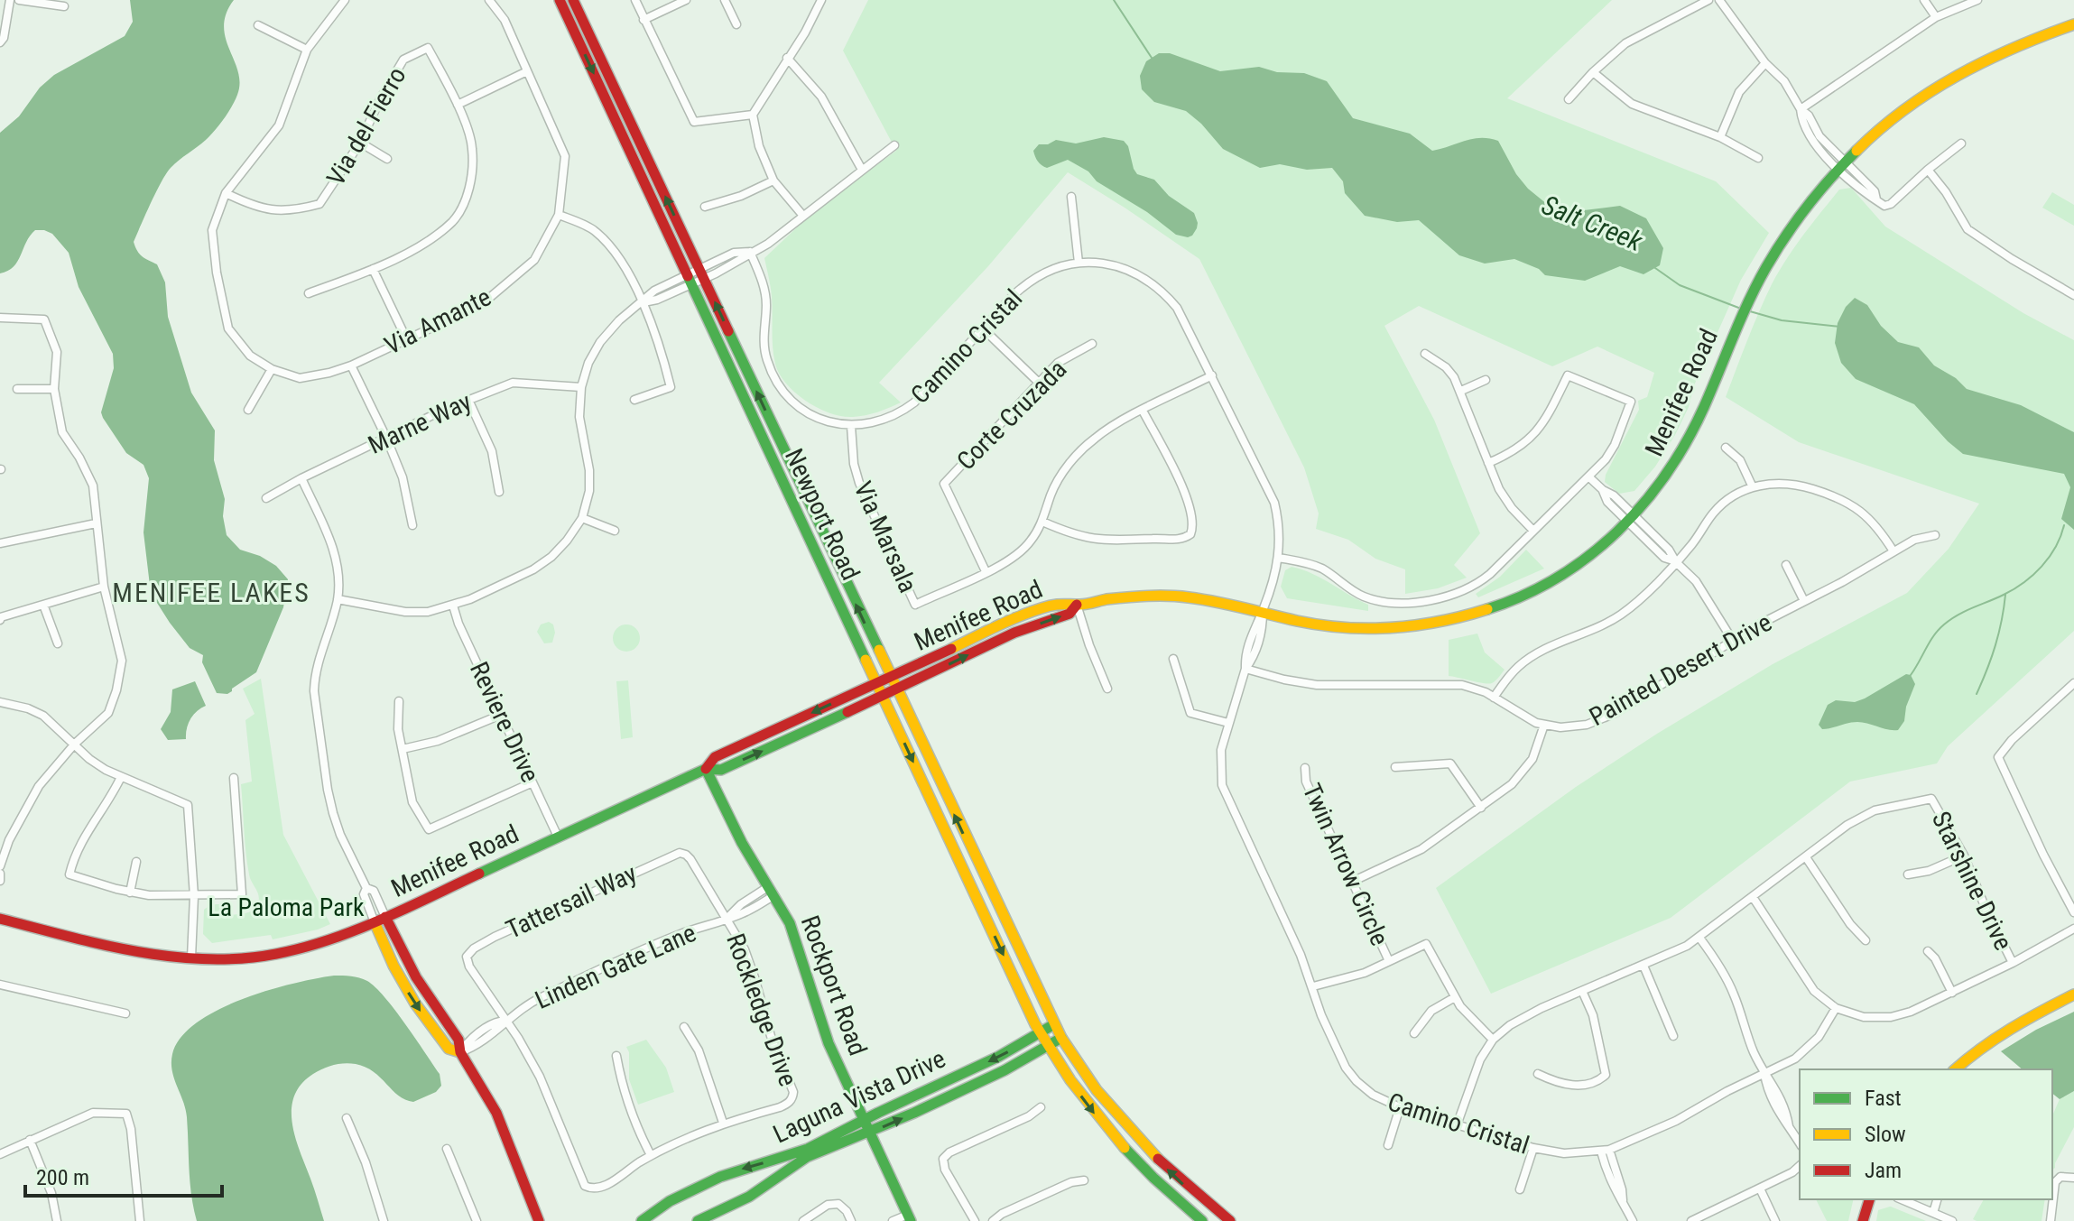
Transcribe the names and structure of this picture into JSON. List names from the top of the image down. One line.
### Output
{"streets":{"main road":["Menifee Road","Newport Road","Rockport Road","Laguna Vista Drive"],"street":["Via del Fierro","Via Amante","Camino Cristal","Corte Cruzada","Marne Way","Via Marsala","Painted Desert Drive","Reviere Drive","Twin Arrow Circle","Starshine Drive","Tattersail Way","Linden Gate Lane","Rockledge Drive"]},"crossings":[["Camino Cristal","Menifee Road"],["Camino Cristal","Via Marsala"],["Camino Cristal","Painted Desert Drive"],["Camino Cristal","Starshine Drive"],["Menifee Road","Newport Road"],["Menifee Road","Reviere Drive"],["Menifee Road","Rockport Road"],["Corte Cruzada","Via Marsala"],["Newport Road","Laguna Vista Drive"],["Tattersail Way","Linden Gate Lane"],["Tattersail Way","Rockledge Drive"],["Linden Gate Lane","Rockport Road"],["Linden Gate Lane","Rockledge Drive"],["Rockport Road","Laguna Vista Drive"]],"districts":["MENIFEE LAKES"],"water":["Salt Creek"],"parks":["La Paloma Park"],"legend":["Fast","Slow","Jam"],"scale_bar":"200 m"}
